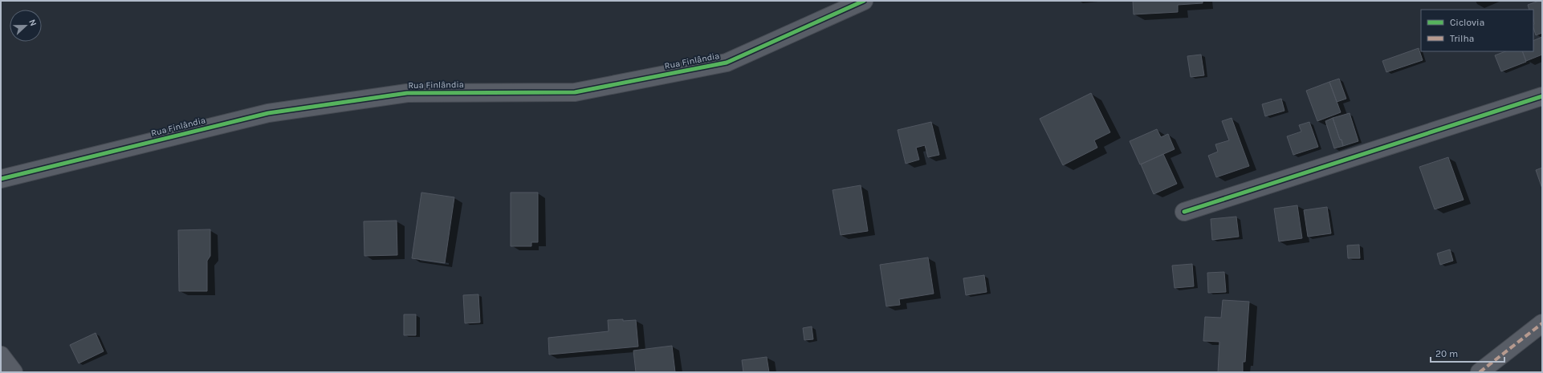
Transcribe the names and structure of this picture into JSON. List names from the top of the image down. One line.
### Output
{"streets":{"street":["Rua Finlândia"]},"legend":["Ciclovia","Trilha"],"scale_bar":"20 m","north":"right"}
